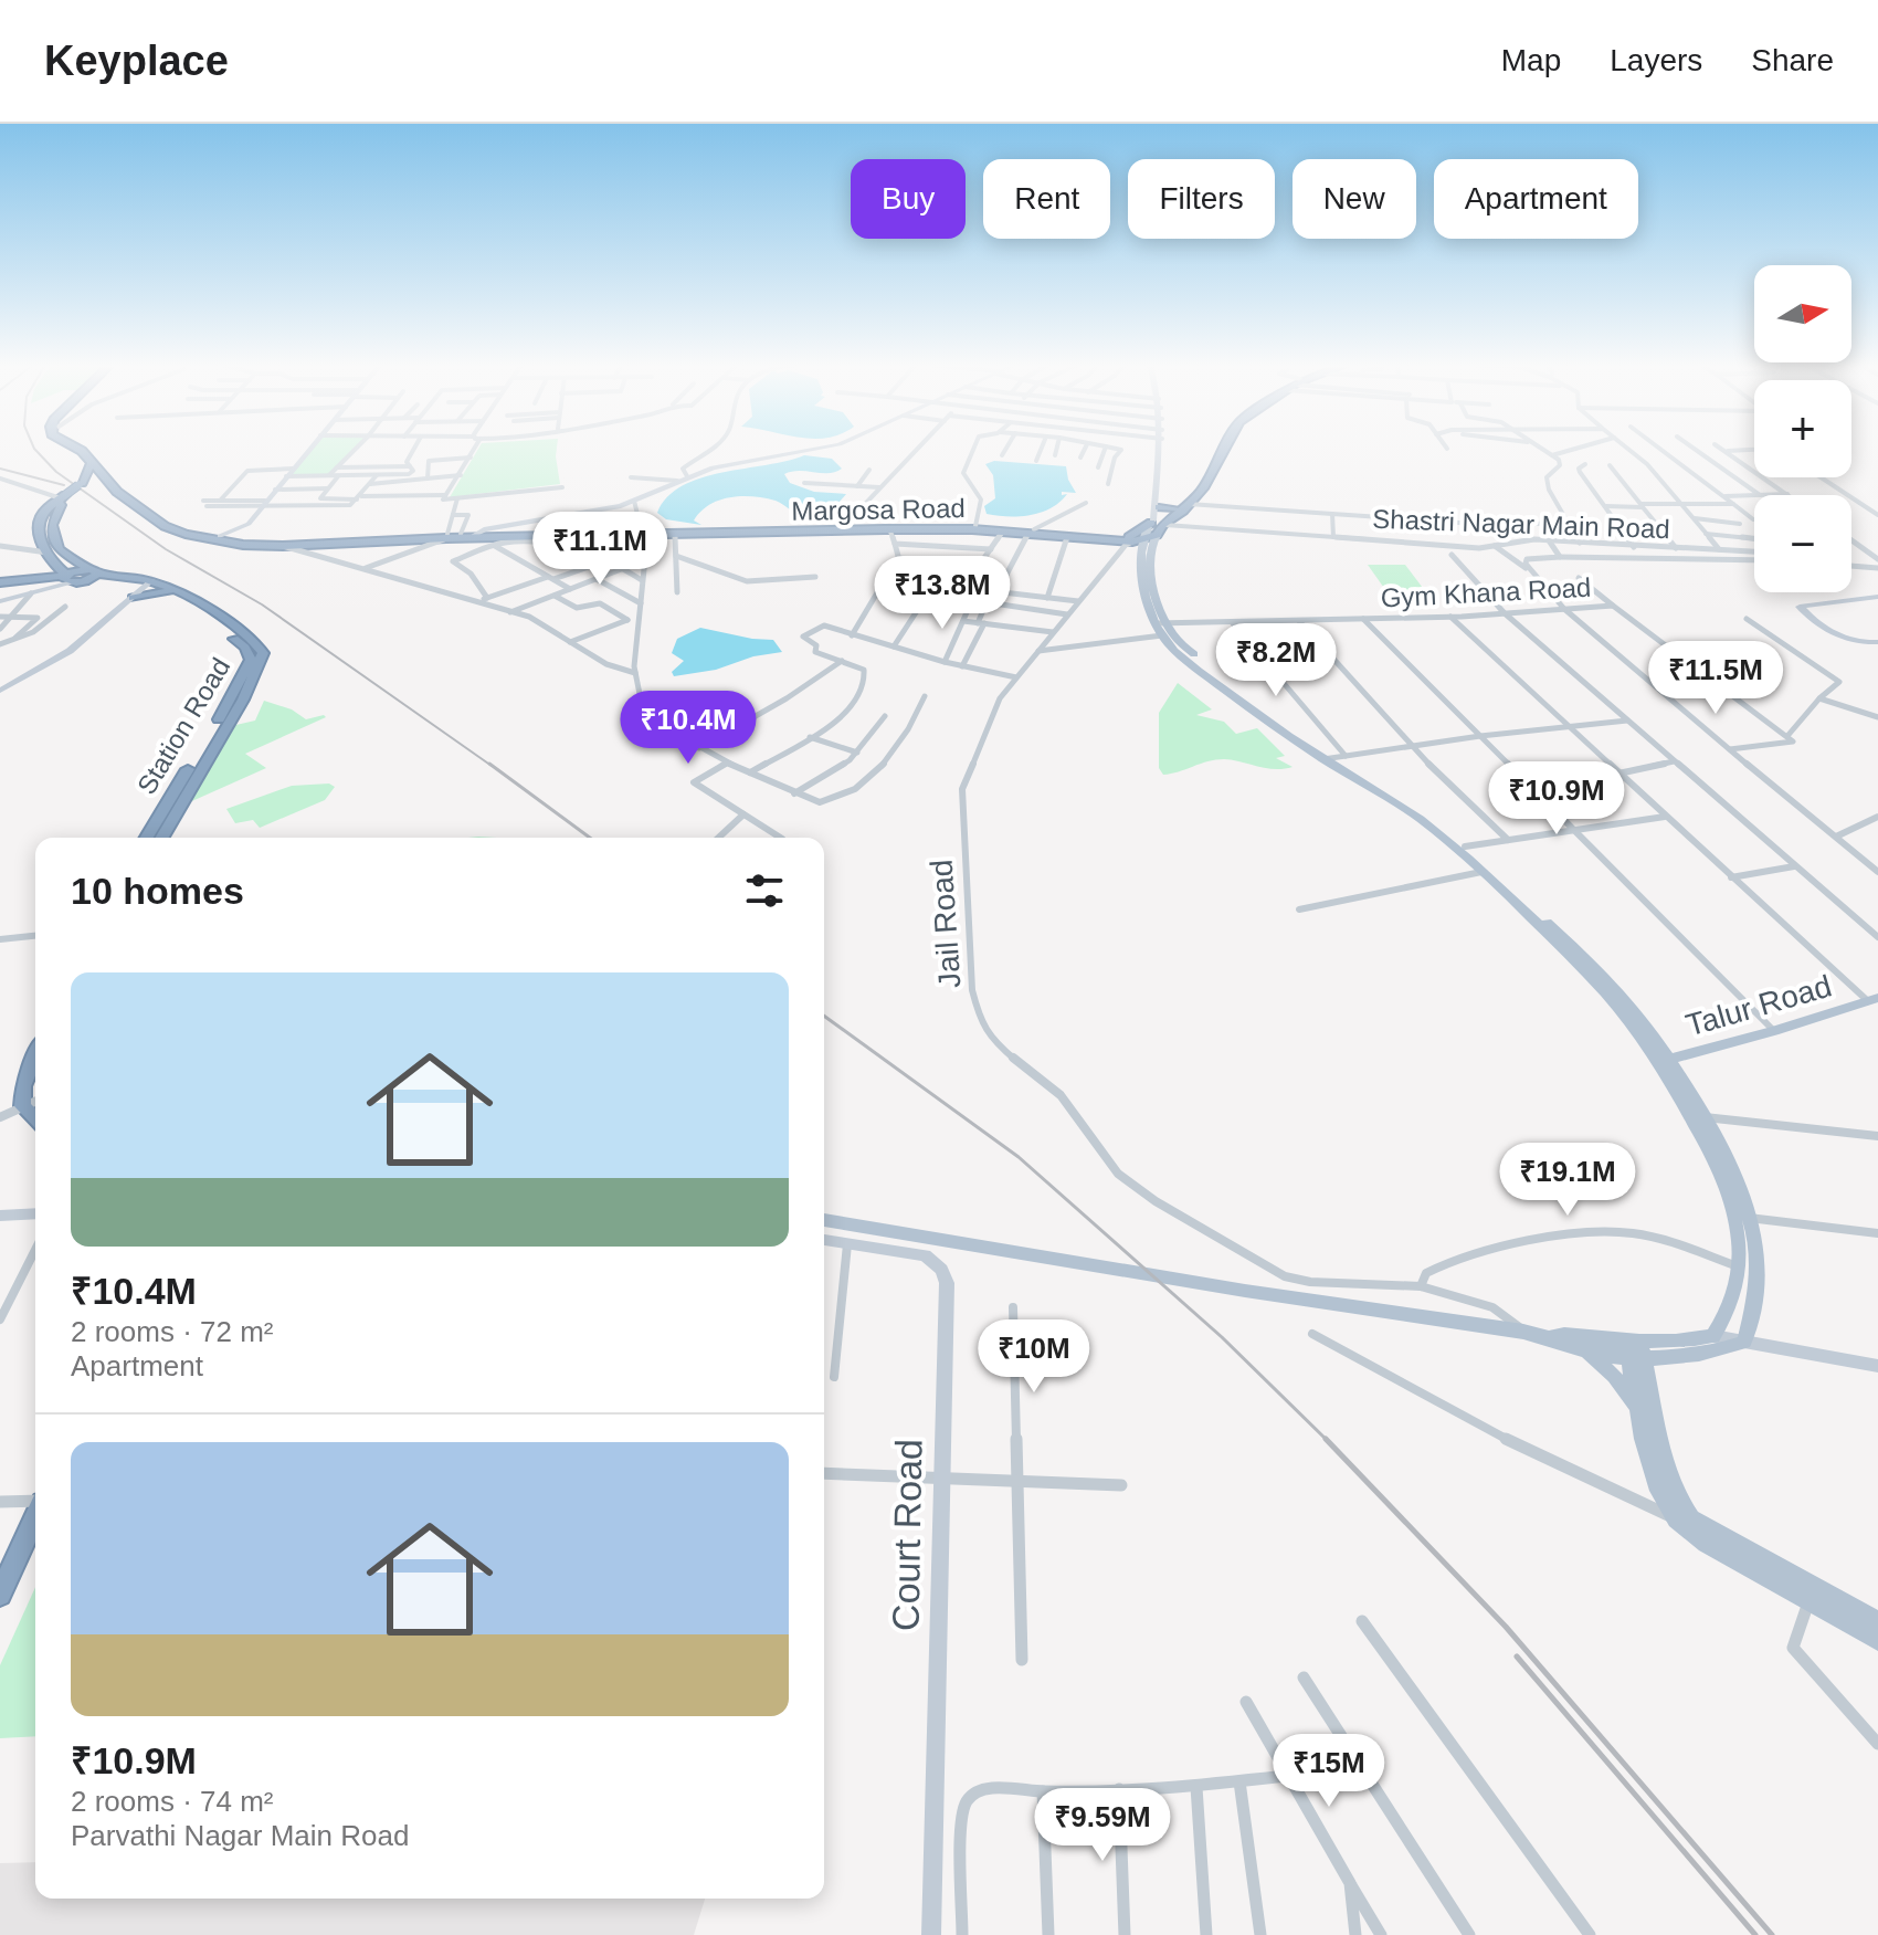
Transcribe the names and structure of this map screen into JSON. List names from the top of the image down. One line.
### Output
{"streets":{"highway":["Margosa Road","Station Road"],"main road":["Talur Road"],"street":["Shastri Nagar Main Road","Gym Khana Road","Jail Road","Court Road"]},"crossings":[["Margosa Road","Jail Road"]],"north":"right","page":{"header":"Keyplace","nav":["Map","Layers","Share"],"chip":["Buy","Rent","Filters","New","Apartment"],"map_buttons":["+","−"],"price":["₹11.1M","₹13.8M","₹8.2M","₹11.5M","₹10.4M","₹10.9M","₹19.1M","₹10M","₹15M","₹9.59M"],"heading":"10 homes","list":[{"name":"₹10.4M","note":"2 rooms · 72 m² · Apartment"},{"name":"₹10.9M","note":"2 rooms · 74 m² · Parvathi Nagar Main Road"}]}}
